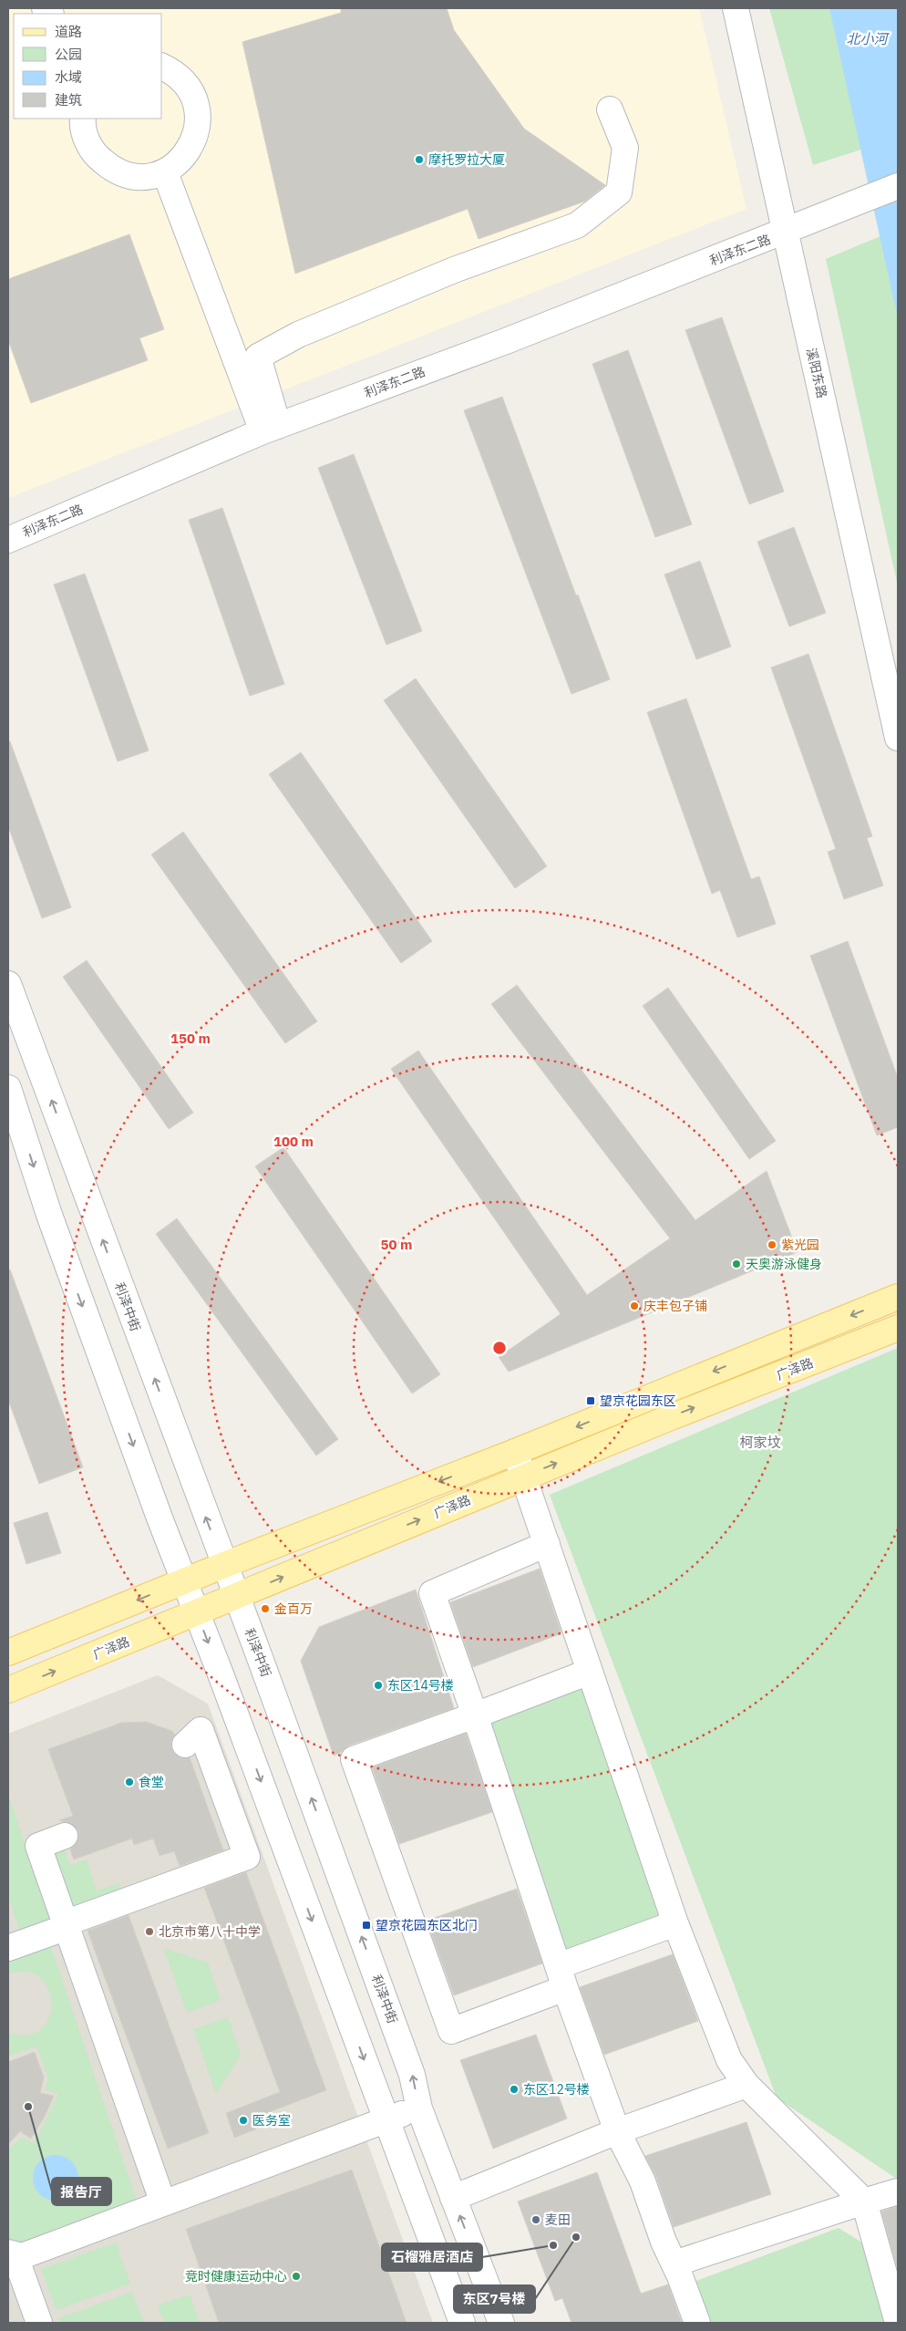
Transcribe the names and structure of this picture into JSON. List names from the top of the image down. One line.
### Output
{"streets":{"main road":["广泽路"],"street":["利泽东二路","溪阳东路","利泽中街"]},"crossings":[["利泽东二路","溪阳东路"],["利泽中街","广泽路"]],"districts":["柯家坟"],"water":["北小河"],"places":{"other":["摩托罗拉大厦","紫光园","天奥游泳健身","庆丰包子铺","金百万","东区14号楼","食堂","北京市第八十中学","东区12号楼","报告厅","医务室","麦田","东区7号楼","石榴雅居酒店","竞时健康运动中心"],"transit":["望京花园东区","望京花园东区北门"]},"legend":["道路","公园","水域","建筑"],"rings":["150 m","100 m","50 m"]}
